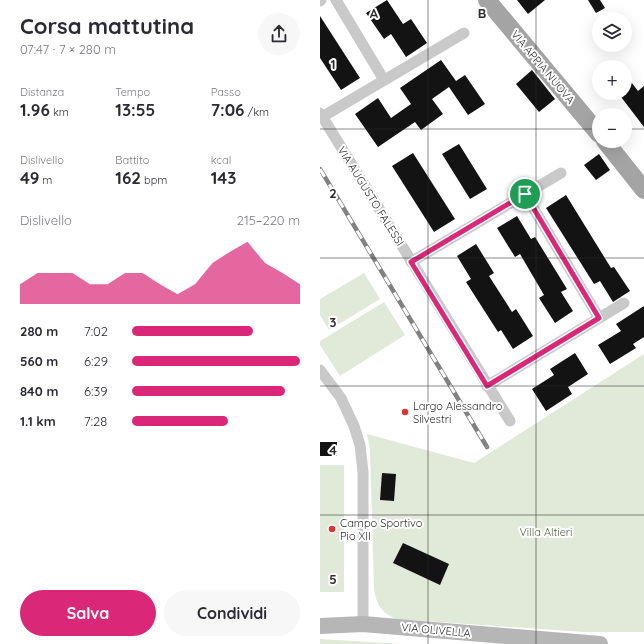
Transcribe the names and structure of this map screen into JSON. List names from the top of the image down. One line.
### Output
{"streets":{"main road":["VIA APPIA NUOVA","VIA OLIVELLA"],"street":["VIA AUGUSTO FALESSI"]},"parks":["Villa Altieri"],"places":["Largo Alessandro Silvestri","Campo Sportivo Pio XII"],"page":{"heading":["Corsa mattutina","07:47 · 7 × 280 m"],"map_buttons":["+","−"],"stats":[["Distanza","1.96 km"],["Tempo","13:55"],["Passo","7:06 /km"],["Dislivello","49 m"],["Battito","162 bpm"],["kcal","143"]],"chart":["Dislivello","215–220 m"],"list":[{"name":"280 m","note":"7:02"},{"name":"560 m","note":"6:29"},{"name":"840 m","note":"6:39"},{"name":"1.1 km","note":"7:28"}],"buttons":["Salva","Condividi"]},"grid":{"columns":["A","B"],"rows":["1","2","3","4","5"]}}
